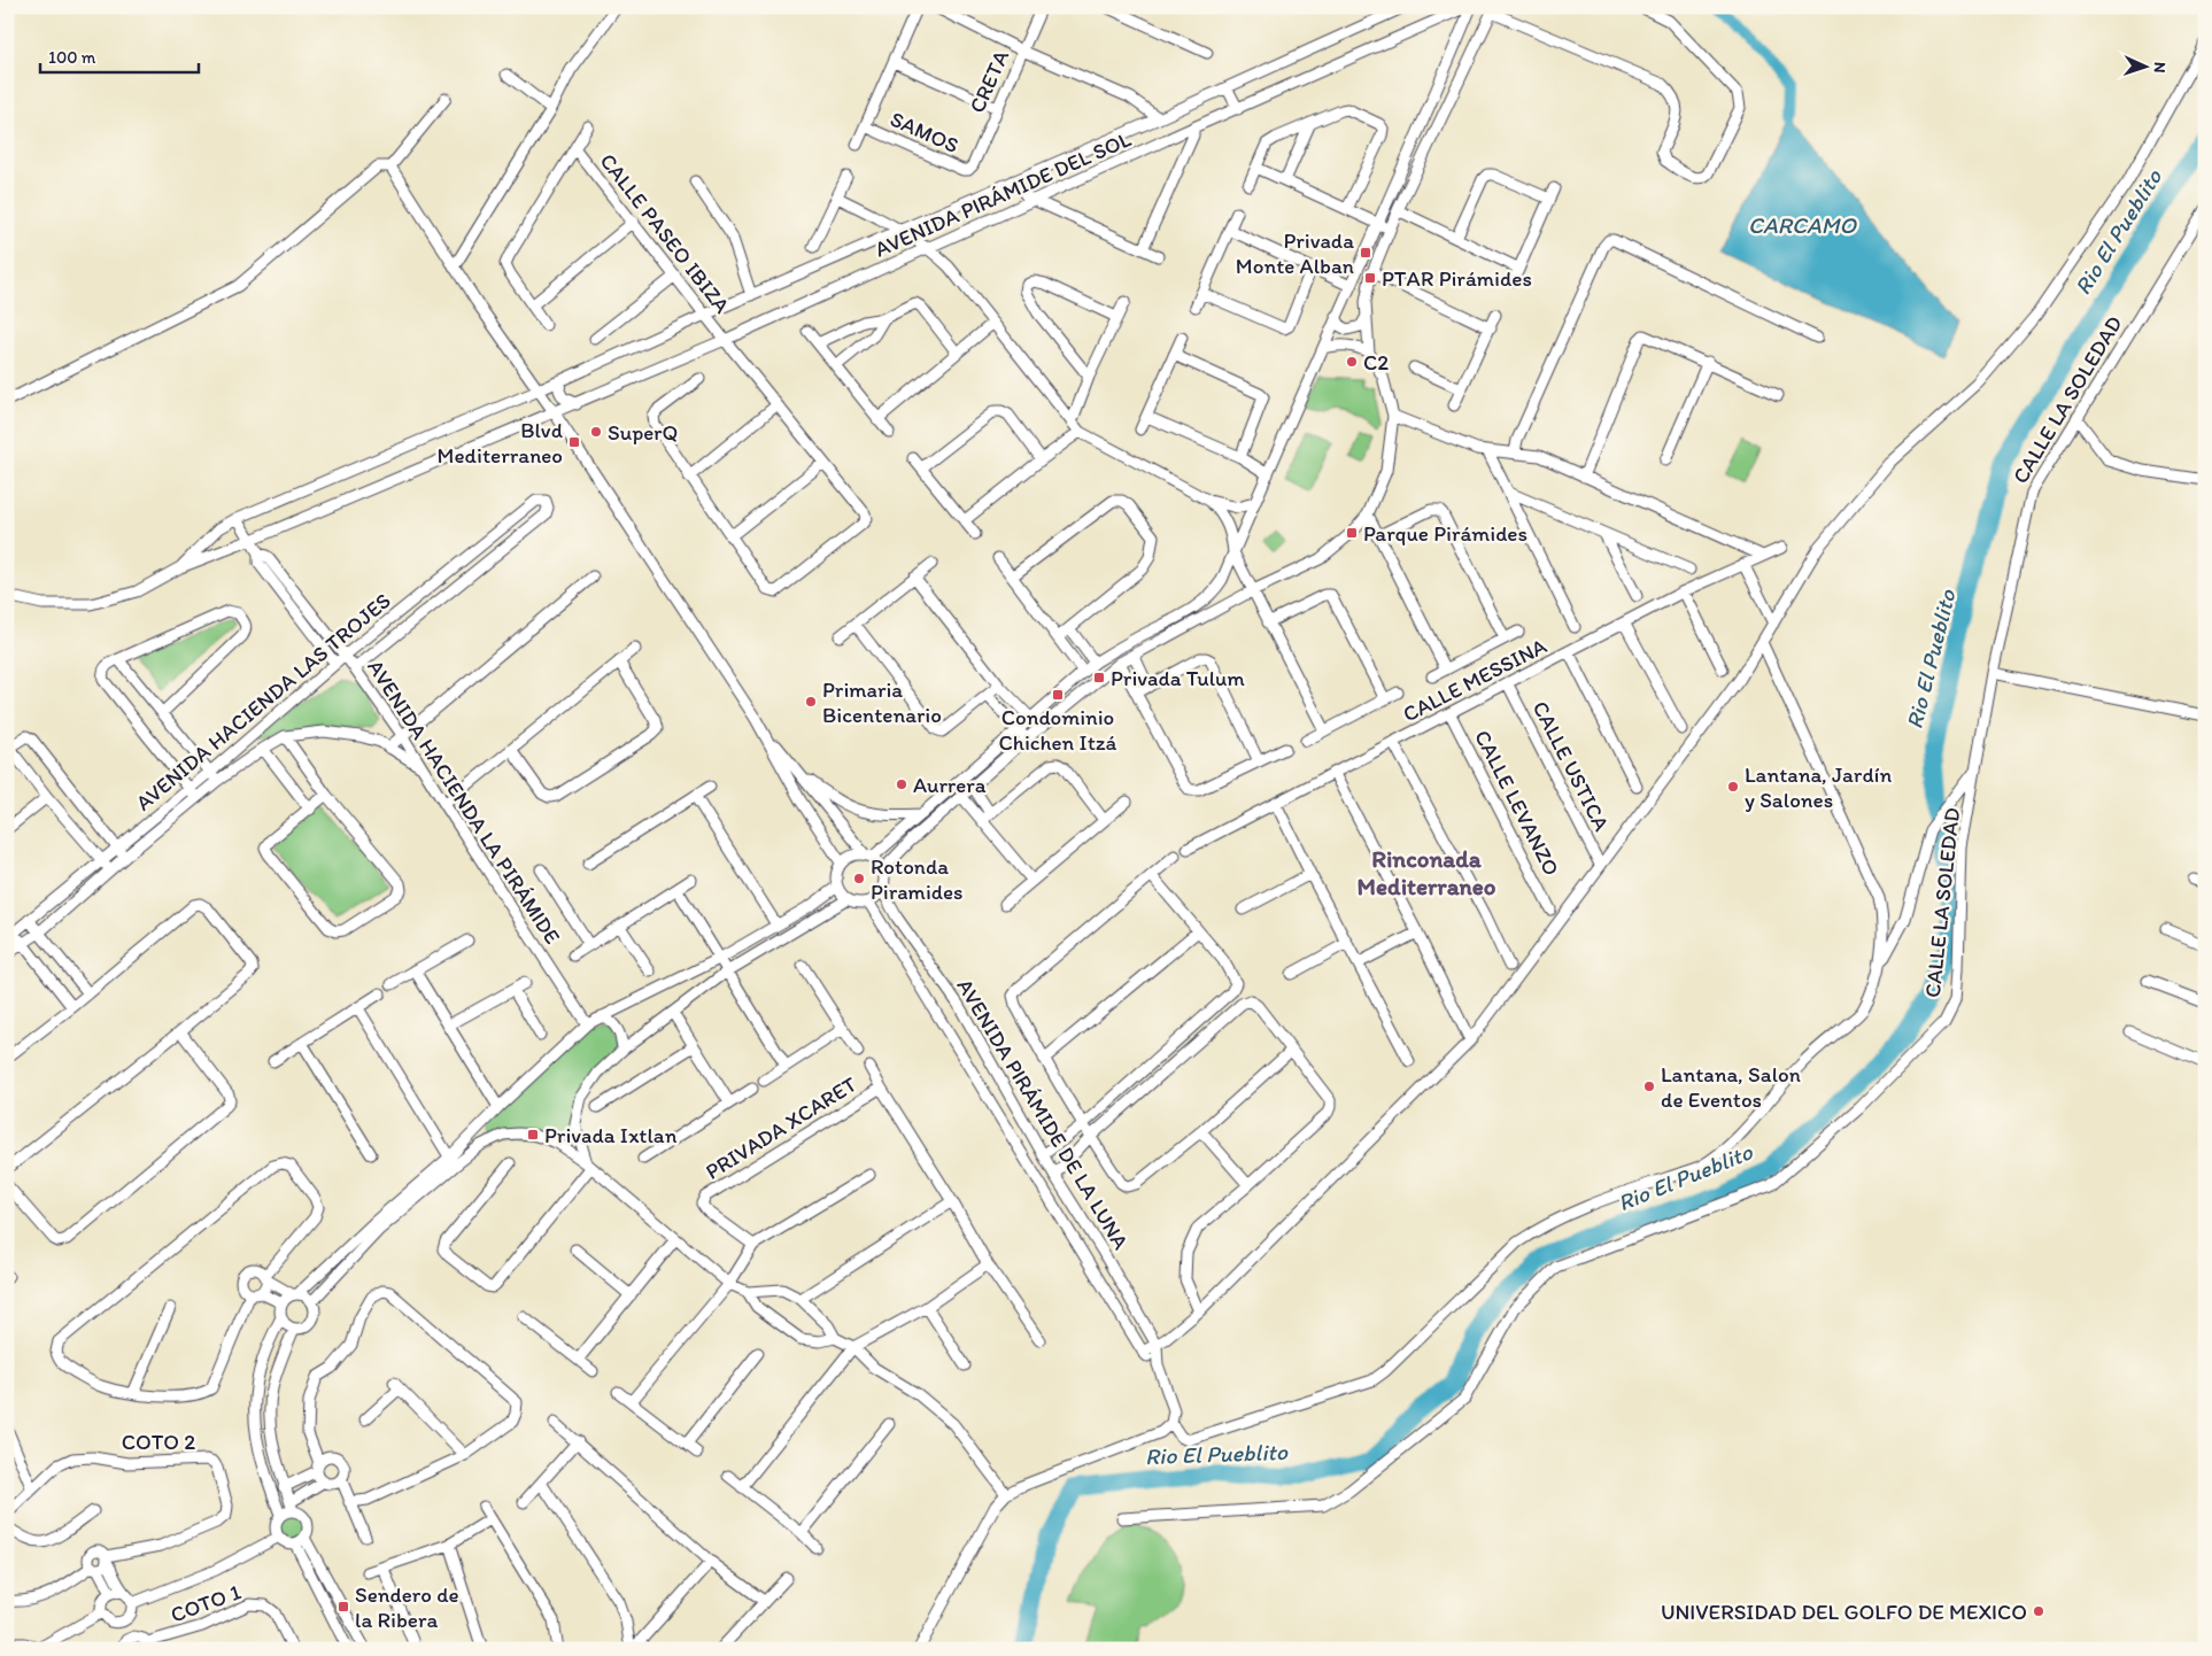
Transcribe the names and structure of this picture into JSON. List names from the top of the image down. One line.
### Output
{"streets":{"street":["CRETA","SAMOS","AVENIDA PIRÁMIDE DEL SOL","CALLE PASEO IBIZA","CALLE LA SOLEDAD","CALLE MESSINA","AVENIDA HACIENDA LAS TROJES","CALLE USTICA","AVENIDA HACIENDA LA PIRÁMIDE","CALLE LEVANZO","AVENIDA PIRÁMIDE DE LA LUNA","PRIVADA XCARET","COTO 2","COTO 1"]},"crossings":[["CRETA","SAMOS"],["AVENIDA PIRÁMIDE DEL SOL","CALLE PASEO IBIZA"],["AVENIDA PIRÁMIDE DEL SOL","AVENIDA HACIENDA LA PIRÁMIDE"],["CALLE MESSINA","CALLE USTICA"],["CALLE MESSINA","CALLE LEVANZO"],["AVENIDA HACIENDA LAS TROJES","AVENIDA HACIENDA LA PIRÁMIDE"]],"districts":["Rinconada Mediterraneo"],"water":["CARCAMO","Rio El Pueblito"],"places":{"transit":["Privada Monte Alban","PTAR Pirámides","Blvd Mediterraneo","Parque Pirámides","Privada Tulum","Condominio Chichen Itzá","Privada Ixtlan","Sendero de la Ribera"],"other":["C2","SuperQ","Primaria Bicentenario","Aurrera","Lantana, Jardín y Salones","Rotonda Piramides","Lantana, Salon de Eventos","UNIVERSIDAD DEL GOLFO DE MEXICO"]},"scale_bar":"100 m","north":"right"}
